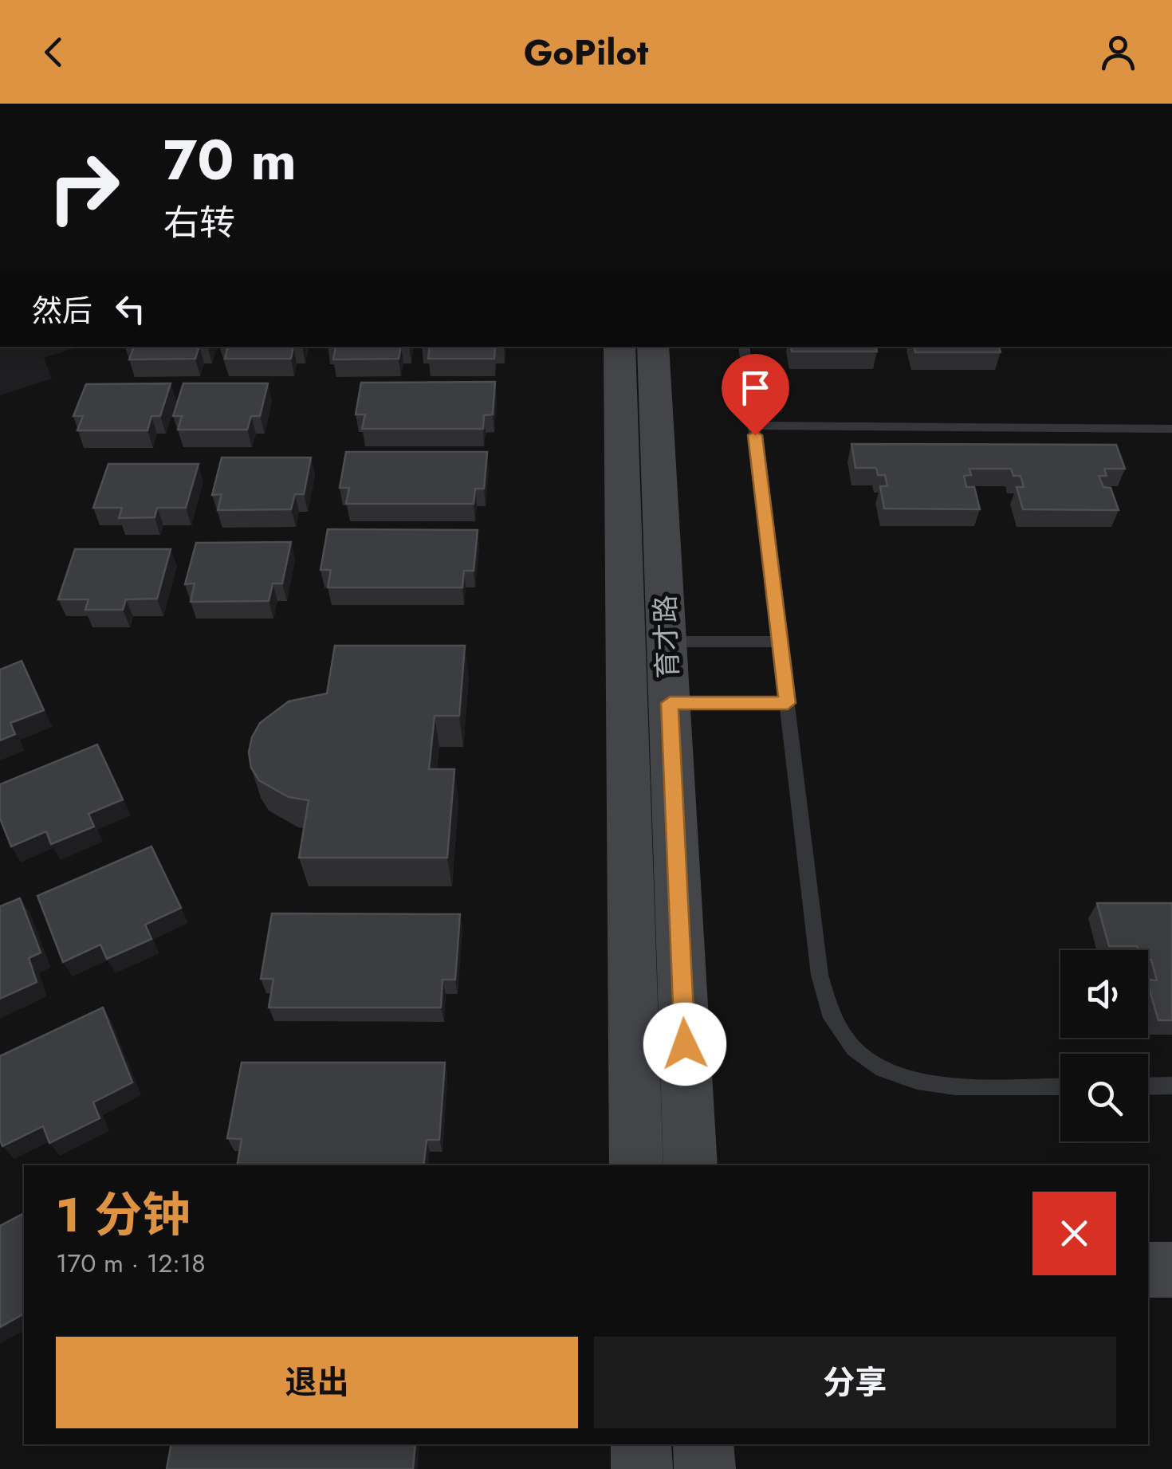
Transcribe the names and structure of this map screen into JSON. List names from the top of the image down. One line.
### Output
{"streets":{"street":["育才路"]},"page":{"header":"GoPilot","turn":["70 m","右转"],"then":"然后","heading":["1 分钟","170 m · 12:18"],"buttons":["退出","分享"]}}
